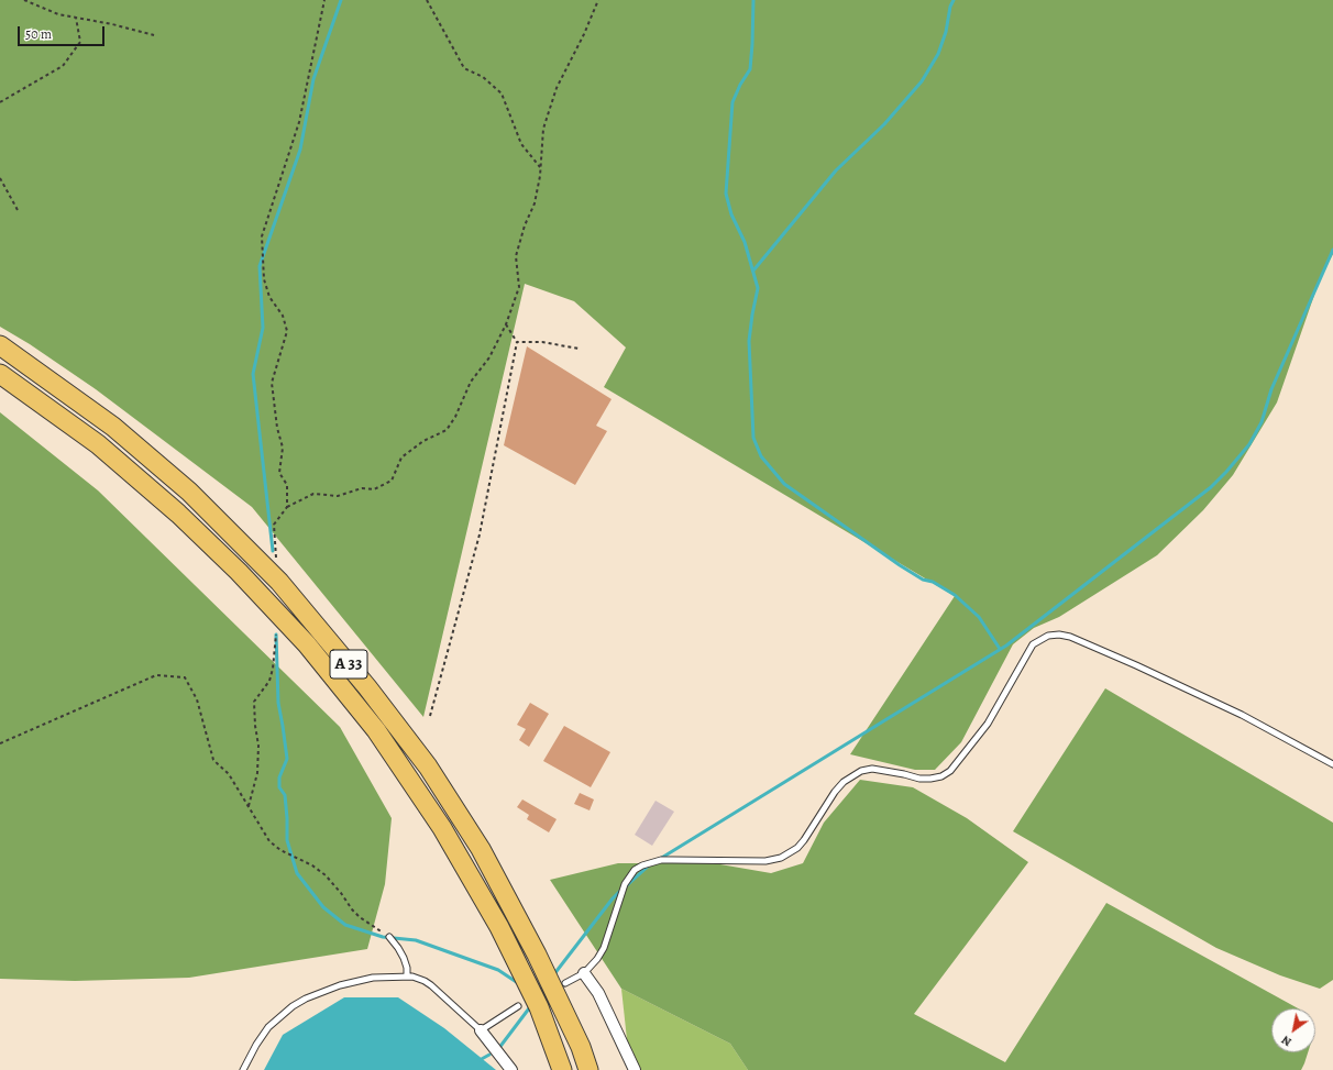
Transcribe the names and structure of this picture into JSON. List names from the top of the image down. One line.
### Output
{"streets":{"highway":["A 33"]},"scale_bar":"50 m","north":"bottom left"}
